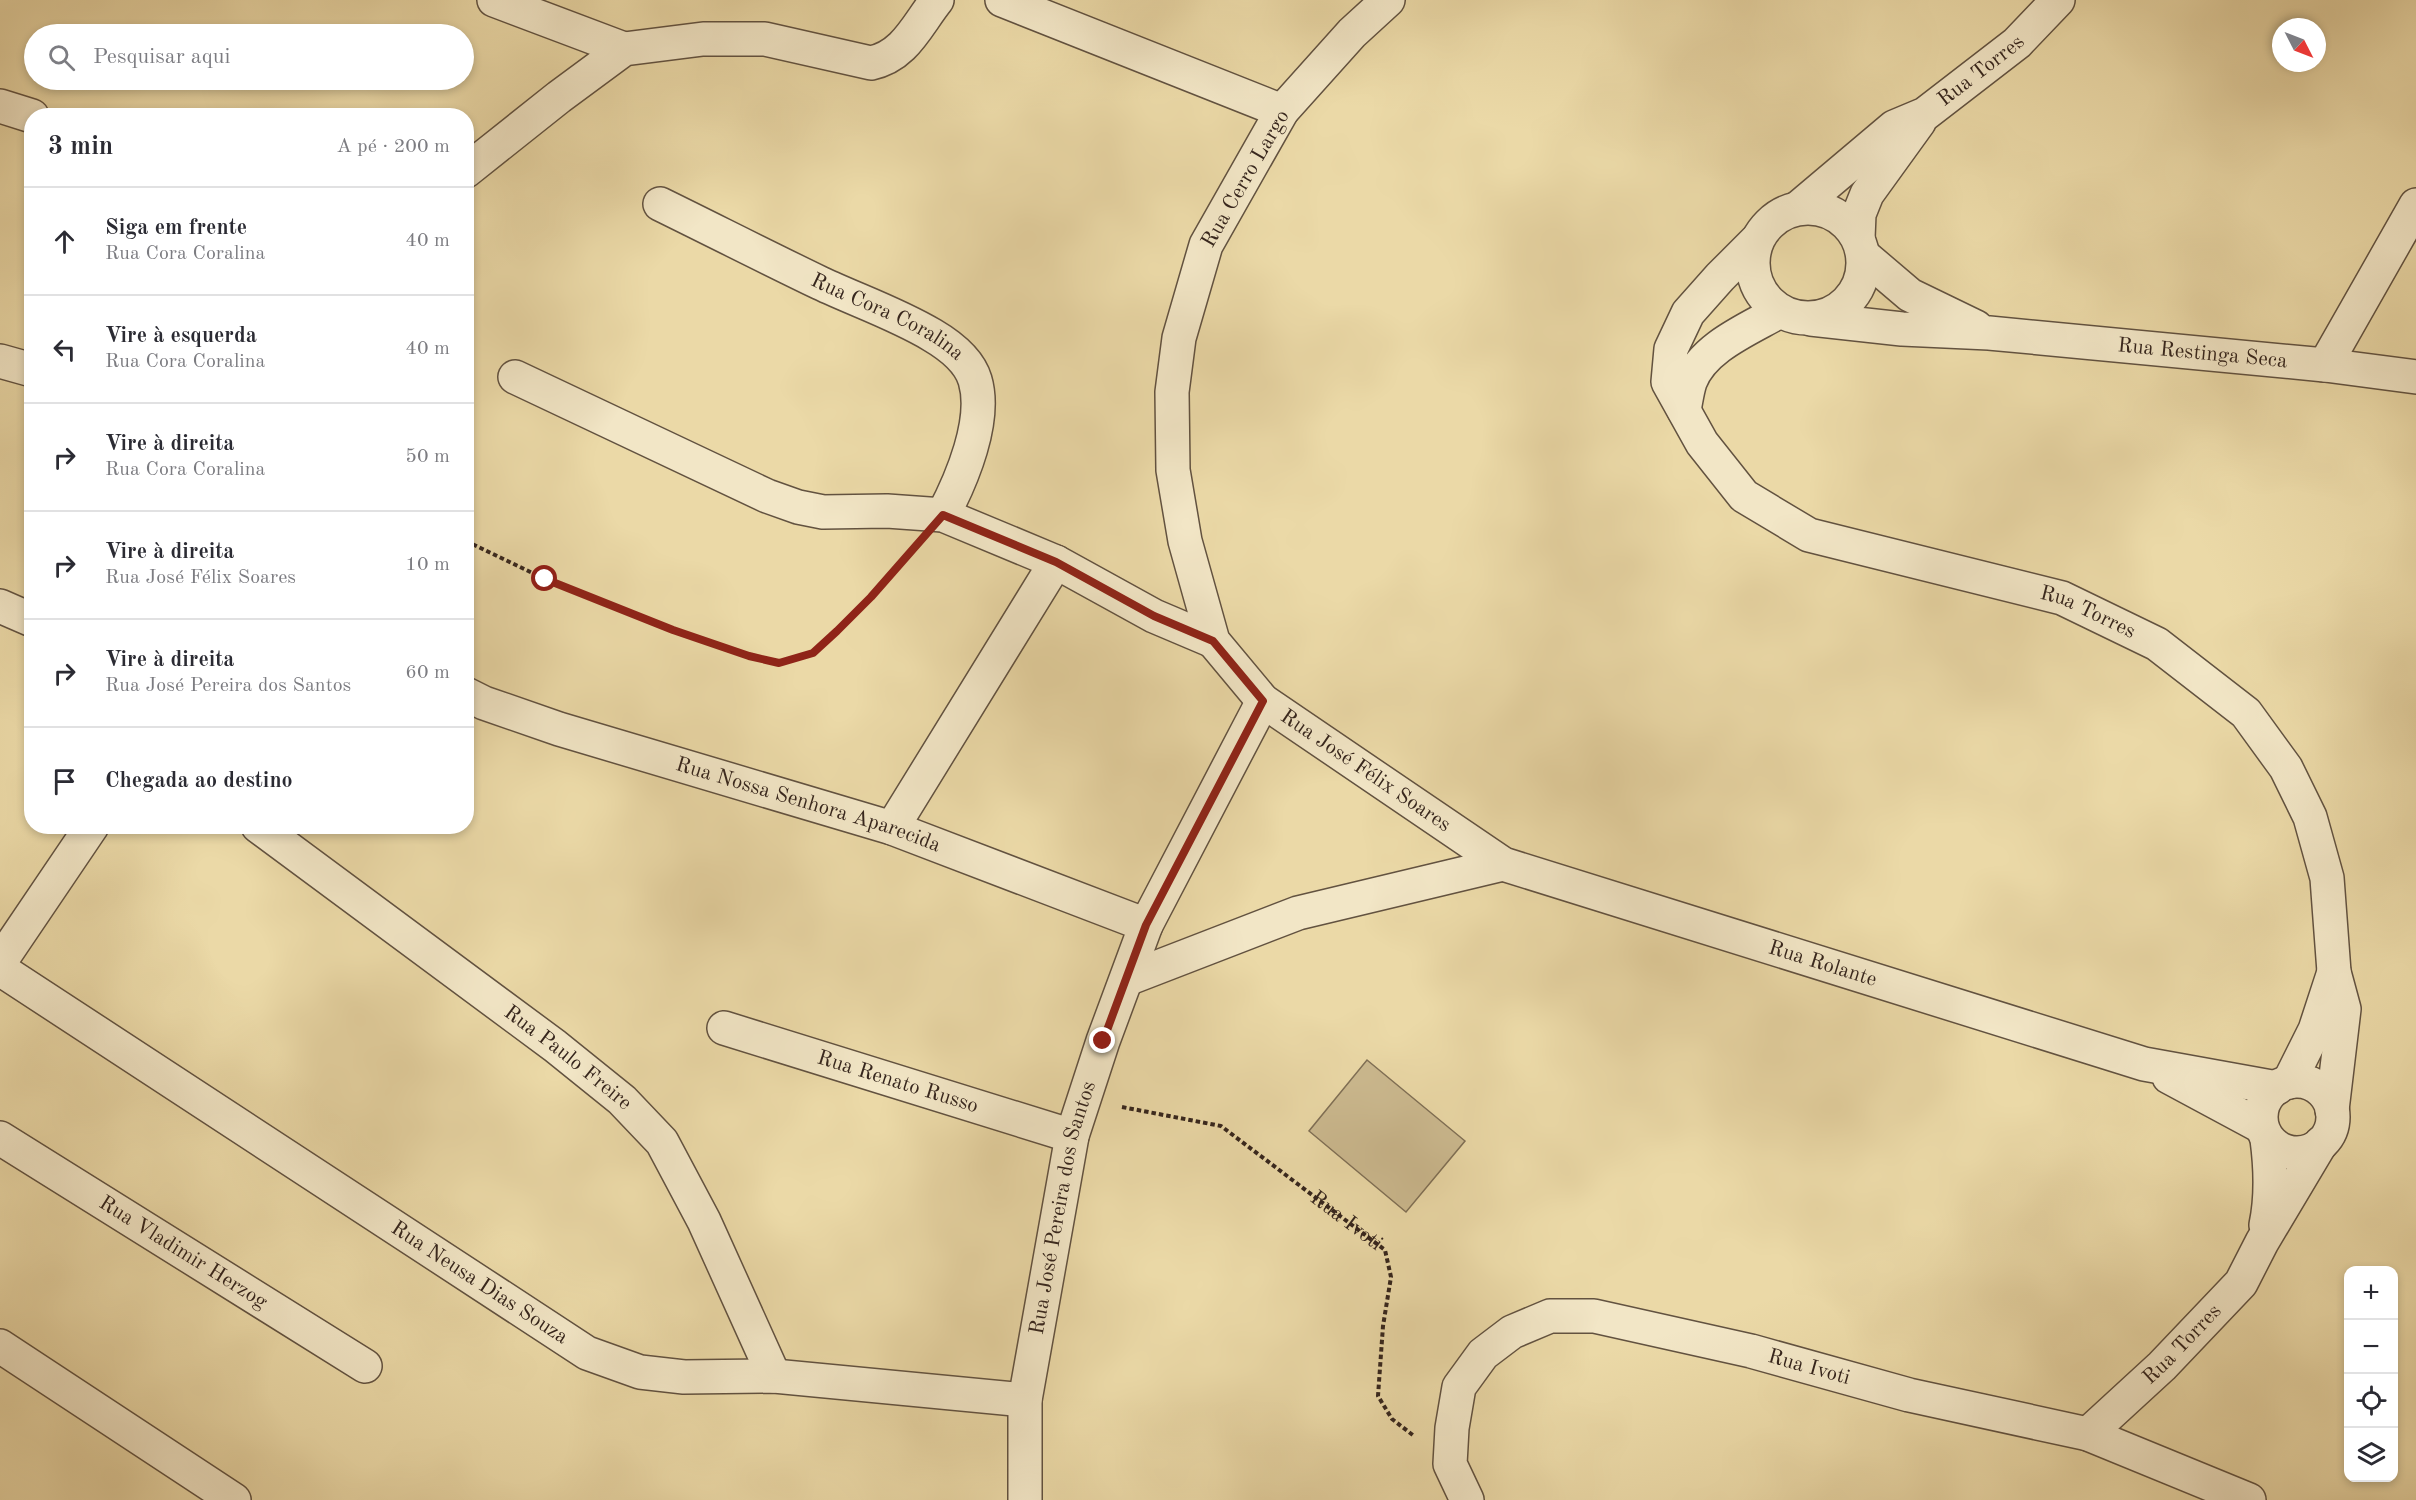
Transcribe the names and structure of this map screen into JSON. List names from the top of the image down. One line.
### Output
{"streets":{"street":["Rua Torres","Rua Cerro Largo","Rua Cora Coralina","Rua Restinga Seca","Rua José Félix Soares","Rua Nossa Senhora Aparecida","Rua Rolante","Rua Paulo Freire","Rua Renato Russo","Rua José Pereira dos Santos","Rua Ivoti","Rua Vladimir Herzog","Rua Neusa Dias Souza"]},"crossings":[["Rua Torres","Rua Restinga Seca"],["Rua Torres","Rua Rolante"],["Rua Torres","Rua Ivoti"],["Rua Cerro Largo","Rua José Félix Soares"],["Rua José Félix Soares","Rua Rolante"],["Rua José Félix Soares","Rua José Pereira dos Santos"],["Rua Nossa Senhora Aparecida","Rua José Pereira dos Santos"],["Rua Paulo Freire","Rua Neusa Dias Souza"],["Rua Renato Russo","Rua José Pereira dos Santos"],["Rua José Pereira dos Santos","Rua Ivoti"],["Rua José Pereira dos Santos","Rua Neusa Dias Souza"]],"north":"bottom right","page":{"search":"Pesquisar aqui","heading":["3 min","A pé · 200 m"],"list":[["Siga em frente","Rua Cora Coralina","40 m"],["Vire à esquerda","Rua Cora Coralina","40 m"],["Vire à direita","Rua Cora Coralina","50 m"],["Vire à direita","Rua José Félix Soares","10 m"],["Vire à direita","Rua José Pereira dos Santos","60 m"],"Chegada ao destino"],"map_buttons":["+","−"]}}
